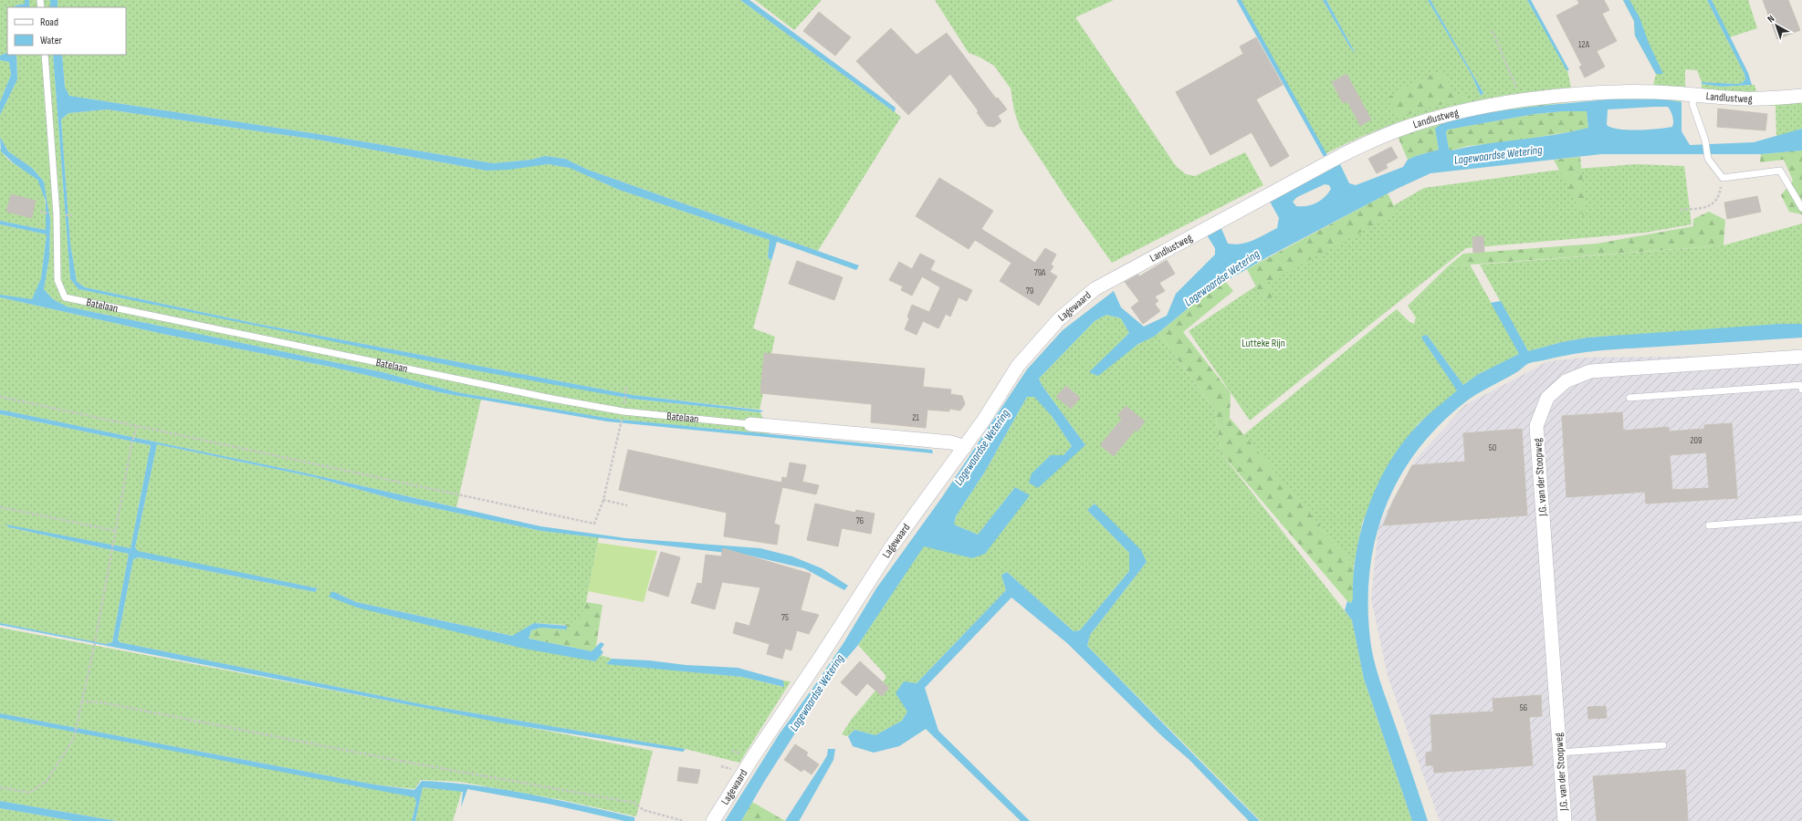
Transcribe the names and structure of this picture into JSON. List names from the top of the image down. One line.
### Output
{"streets":{"street":["Landlustweg","Batelaan","Lagewaard","J.G. van der Stoopweg"]},"crossings":[["Landlustweg","Lagewaard"],["Batelaan","Lagewaard"]],"water":["Lagewaardse Wetering"],"parks":["Lutteke Rijn"],"house_numbers":["12A","79A","79","21","209","50","76","75","56"],"legend":["Road","Water"],"north":"top left"}
